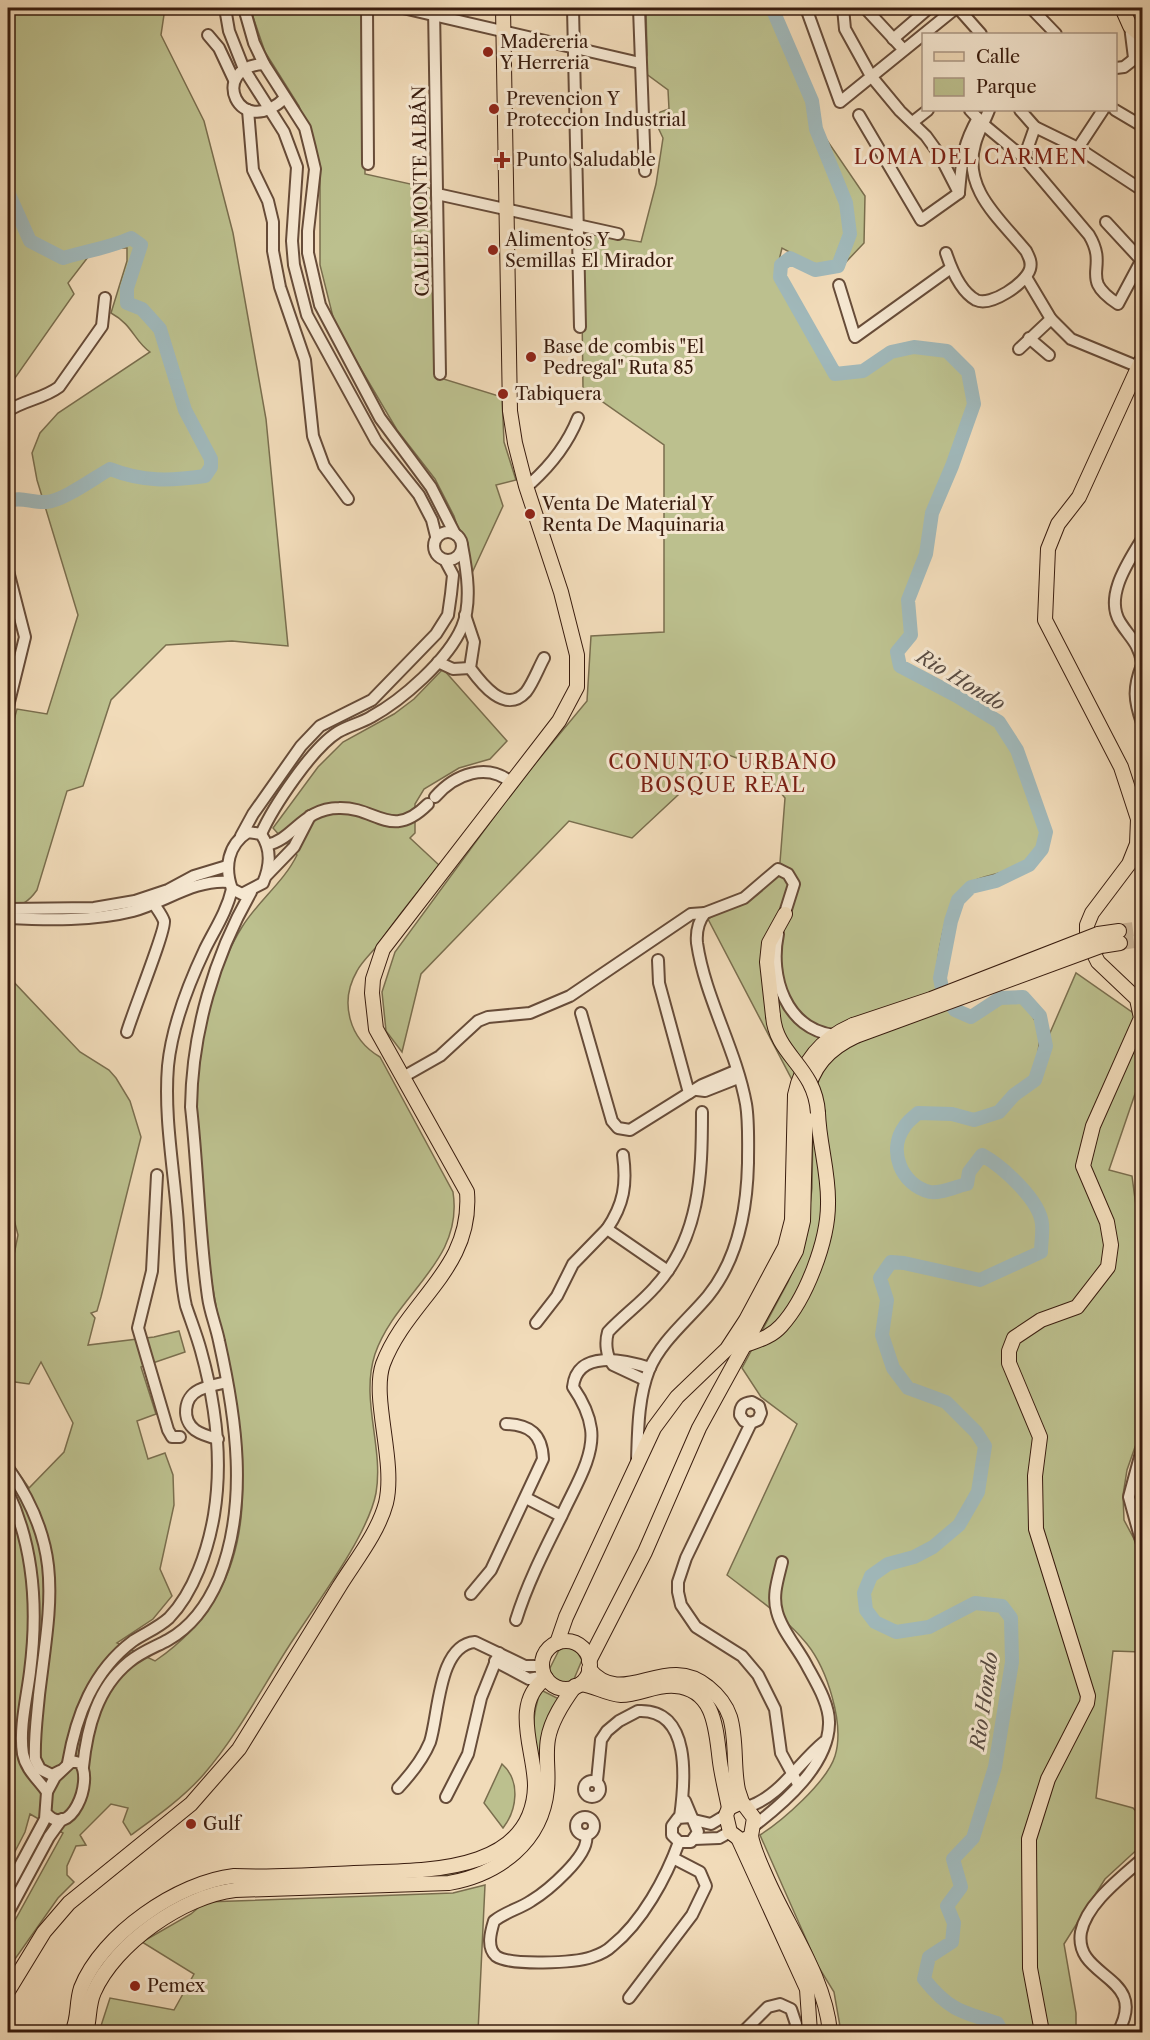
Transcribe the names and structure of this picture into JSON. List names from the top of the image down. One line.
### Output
{"streets":{"street":["CALLE MONTE ALBÁN"]},"districts":["LOMA DEL CARMEN","CONUNTO URBANO BOSQUE REAL"],"water":["Rio Hondo"],"places":{"other":["Madereria Y Herreria","Prevencion Y Proteccion Industrial","Alimentos Y Semillas El Mirador","Base de combis \"El Pedregal\" Ruta 85","Tabiquera","Venta De Material Y Renta De Maquinaria","Gulf","Pemex"],"health":["Punto Saludable"]},"legend":["Calle","Parque"]}
